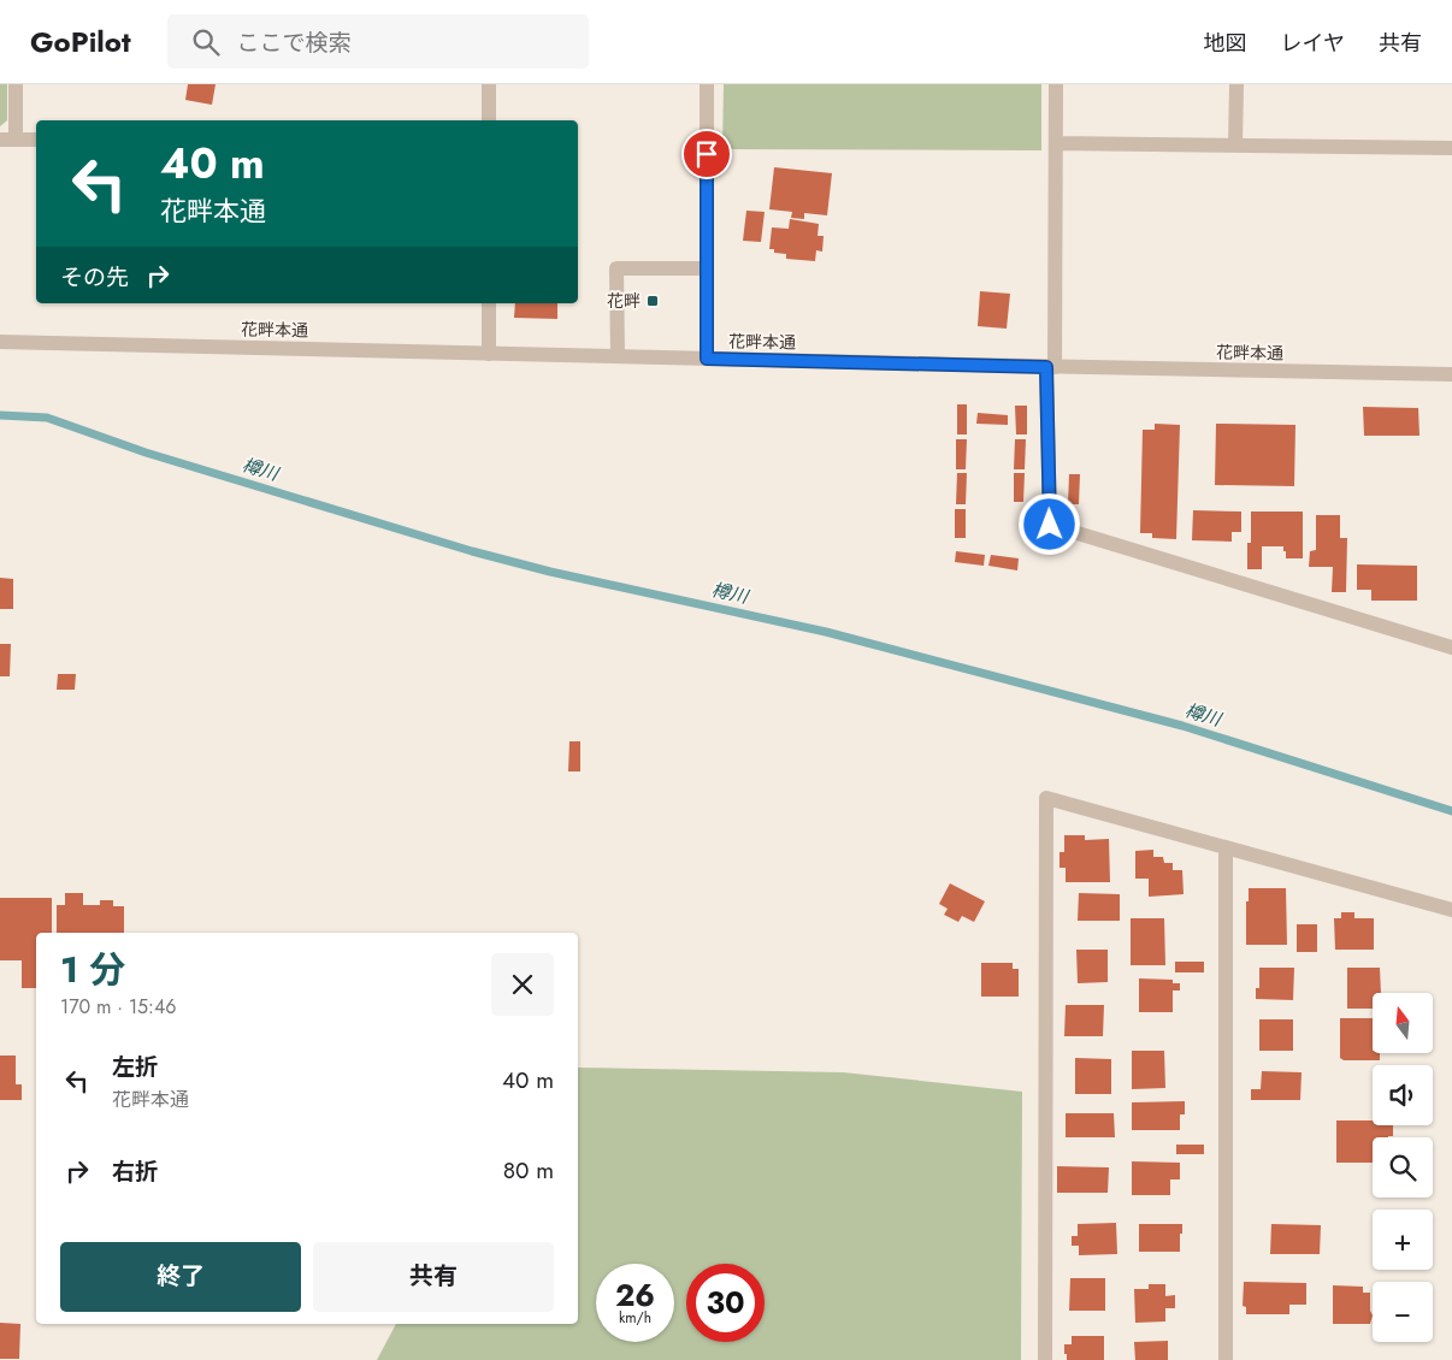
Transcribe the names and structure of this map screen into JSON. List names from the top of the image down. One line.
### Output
{"streets":{"street":["花畔本通"]},"water":["樽川"],"places":{"transit":["花畔"]},"north":"top","page":{"header":"GoPilot","search":"ここで検索","nav":["地図","レイヤ","共有"],"turn":["40 m","花畔本通"],"then":"その先","heading":["1 分","170 m · 15:46"],"map_buttons":["+","−"],"list":[{"name":"左折","note":"花畔本通","value":"40 m"},{"name":"右折","value":"80 m"}],"buttons":["終了","共有"],"speed":"26 km/h","limit":"30"}}
